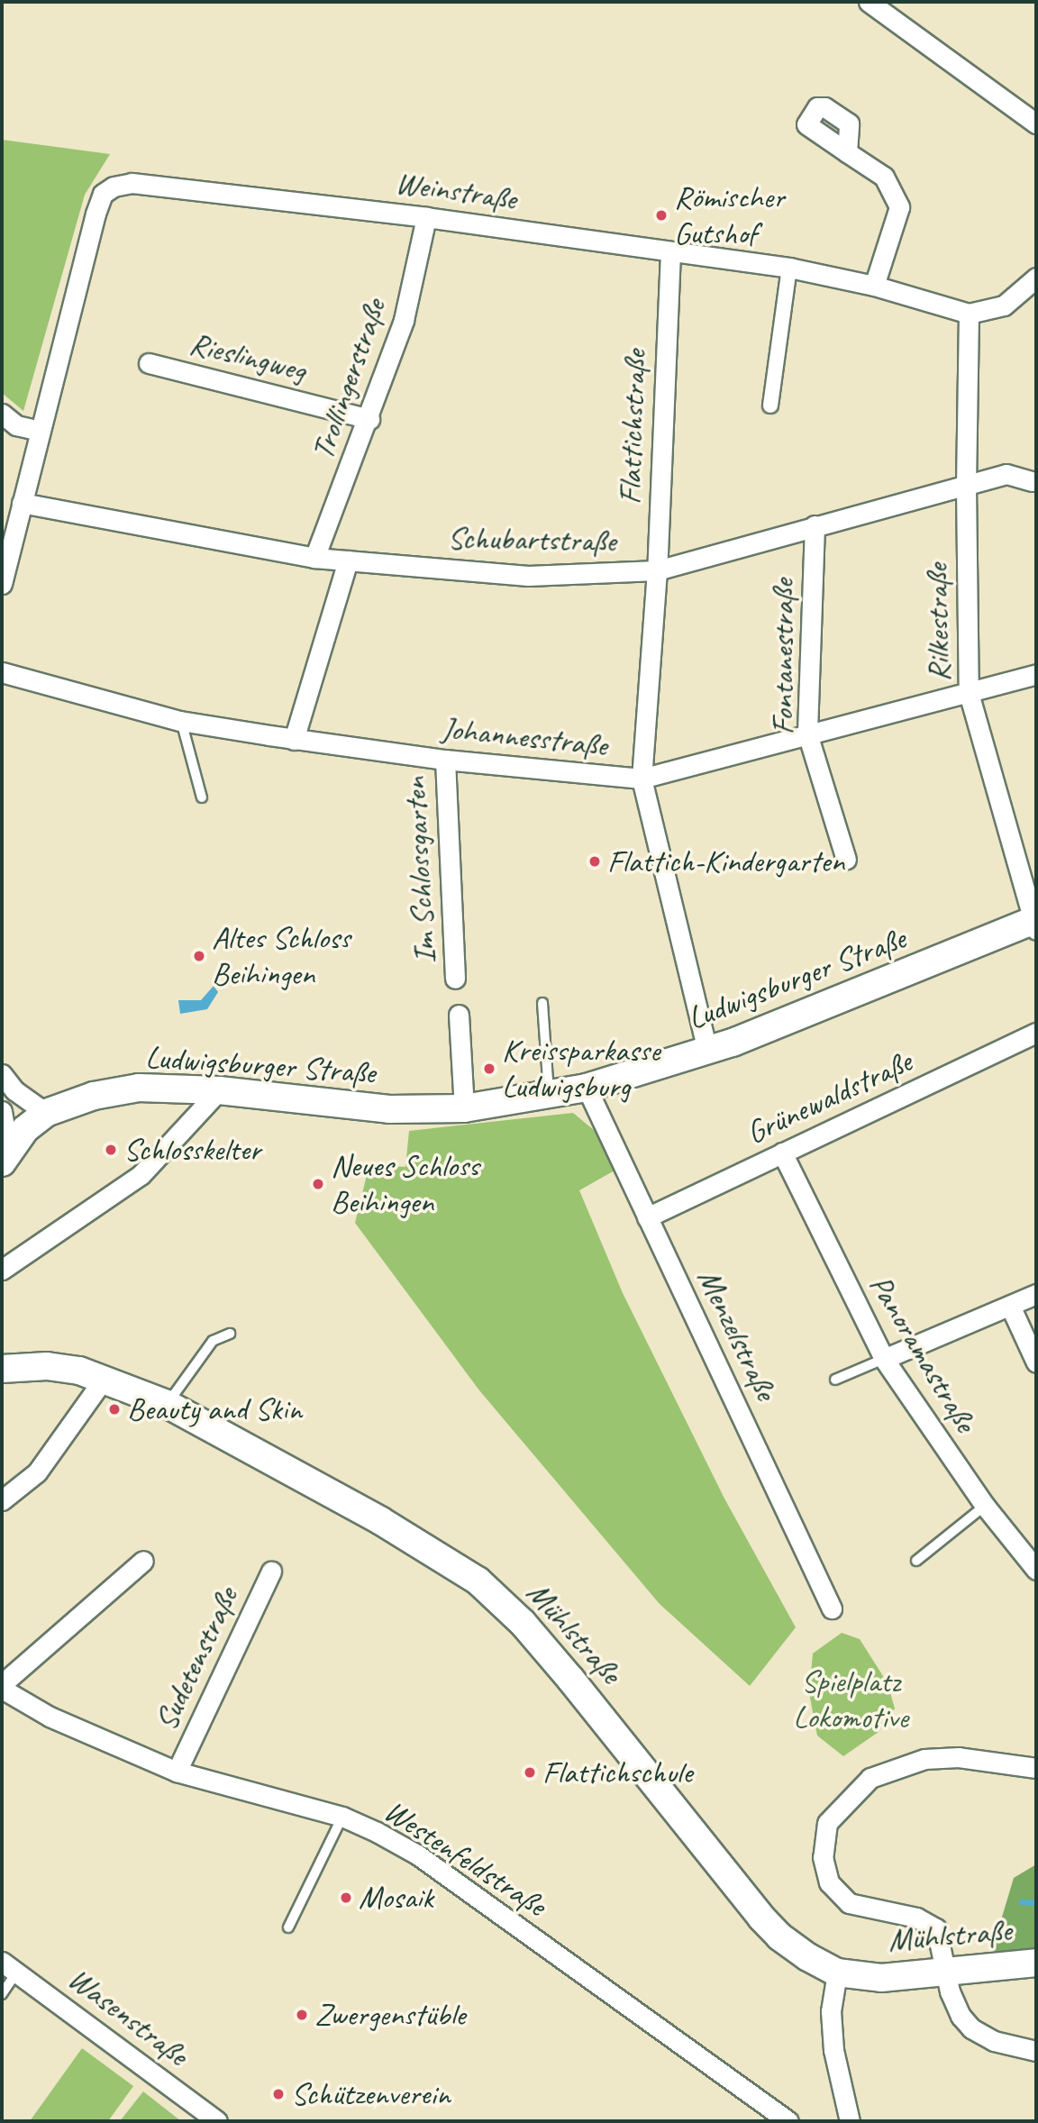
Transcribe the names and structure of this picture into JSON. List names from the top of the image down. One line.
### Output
{"streets":{"main road":["Ludwigsburger Straße","Mühlstraße"],"street":["Weinstraße","Rieslingweg","Trollingerstraße","Flattichstraße","Schubartstraße","Rilkestraße","Fontanestraße","Johannesstraße","Im Schlossgarten","Grünewaldstraße","Menzelstraße","Panoramastraße","Sudetenstraße","Westenfeldstraße","Wasenstraße"]},"crossings":[["Weinstraße","Trollingerstraße"],["Weinstraße","Flattichstraße"],["Weinstraße","Rilkestraße"],["Rieslingweg","Trollingerstraße"],["Trollingerstraße","Schubartstraße"],["Flattichstraße","Schubartstraße"],["Flattichstraße","Johannesstraße"],["Flattichstraße","Ludwigsburger Straße"],["Schubartstraße","Rilkestraße"],["Schubartstraße","Fontanestraße"],["Rilkestraße","Johannesstraße"],["Rilkestraße","Ludwigsburger Straße"],["Fontanestraße","Johannesstraße"],["Johannesstraße","Im Schlossgarten"],["Ludwigsburger Straße","Menzelstraße"],["Grünewaldstraße","Menzelstraße"],["Grünewaldstraße","Panoramastraße"],["Sudetenstraße","Westenfeldstraße"]],"parks":["Spielplatz Lokomotive"],"places":["Römischer Gutshof","Flattich-Kindergarten","Altes Schloss Beihingen","Kreissparkasse Ludwigsburg","Schlosskelter","Neues Schloss Beihingen","Beauty and Skin","Flattichschule","Mosaik","Zwergenstüble","Schützenverein"]}
